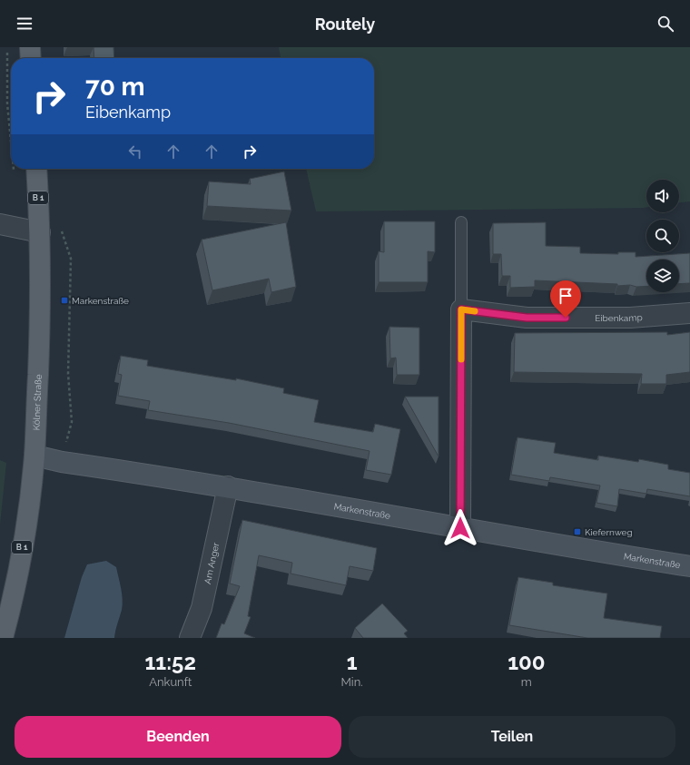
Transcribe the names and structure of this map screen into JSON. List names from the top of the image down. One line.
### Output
{"streets":{"main road":["B 1","Kölner Straße"],"street":["Eibenkamp","Markenstraße","Am Anger"]},"crossings":[["Kölner Straße","Markenstraße"],["Markenstraße","Am Anger"]],"places":{"transit":["Markenstraße","Kiefernweg"]},"page":{"header":"Routely","turn":["70 m","Eibenkamp"],"eta":["11:52","Ankunft","1","Min.","100","m"],"buttons":["Beenden","Teilen"]}}
